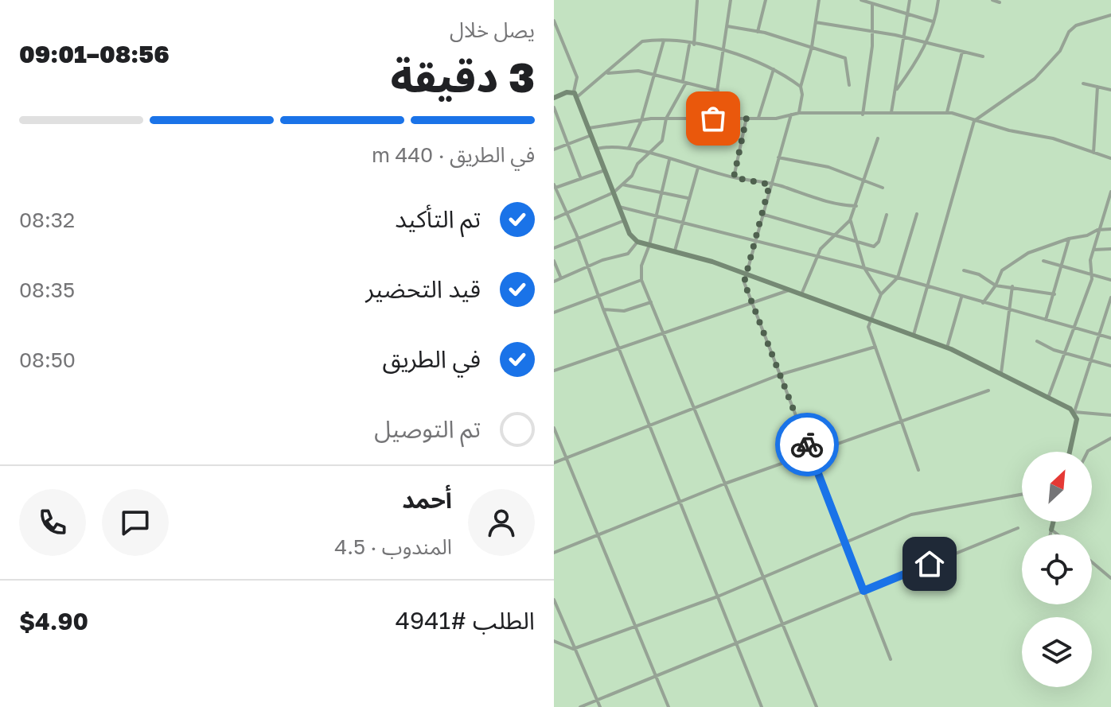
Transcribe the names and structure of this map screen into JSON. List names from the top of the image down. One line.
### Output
{"north":"top right","page":{"heading":["3 دقيقة","يصل خلال","08:56–09:01"],"panel":["أحمد","المندوب · 4.5","الطلب #4941","$4.90"],"bar":"في الطريق · 440 m","list":[["تم التأكيد","08:32"],["قيد التحضير","08:35"],["في الطريق","08:50"],"تم التوصيل"]}}
